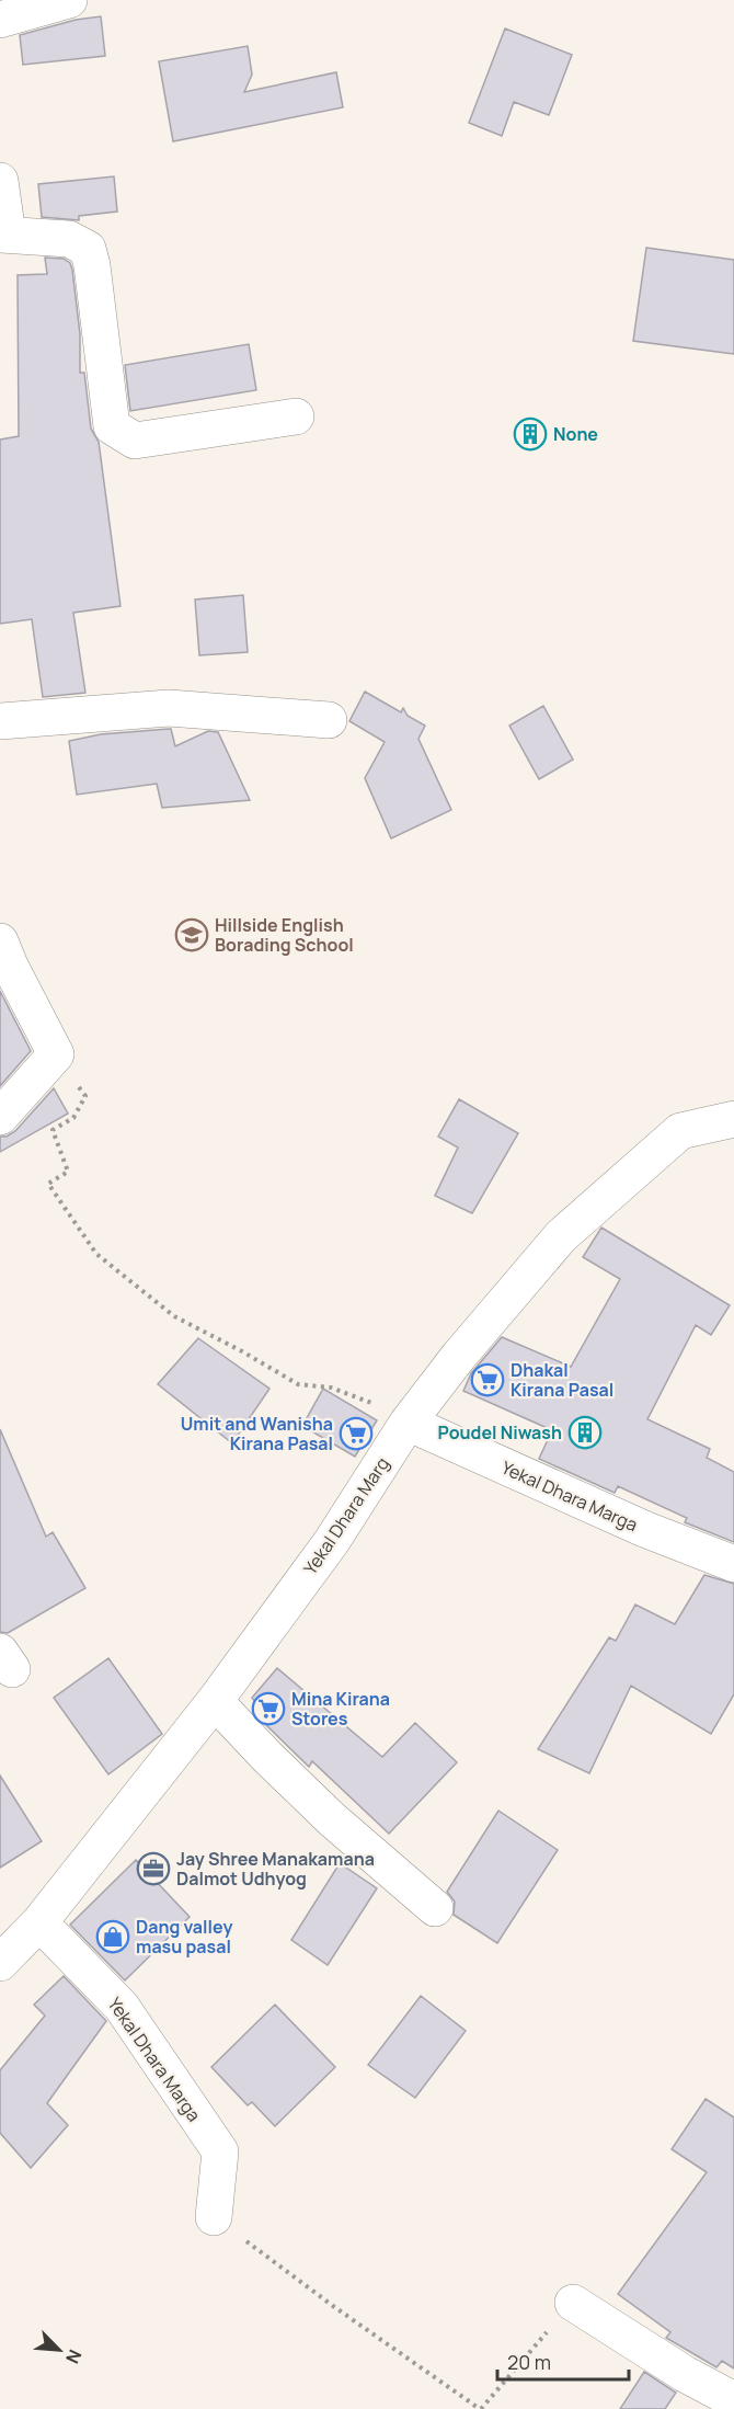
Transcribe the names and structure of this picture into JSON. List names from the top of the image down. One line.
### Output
{"streets":{"street":["Yekal Dhara Marga","Yekal Dhara Marg"]},"crossings":[["Yekal Dhara Marga","Yekal Dhara Marg"]],"places":{"building":["None","Poudel Niwash"],"school or university":["Hillside English Borading School"],"supermarket":["Dhakal Kirana Pasal","Umit and Wanisha Kirana Pasal","Mina Kirana Stores"],"office":["Jay Shree Manakamana Dalmot Udhyog"],"shop":["Dang valley masu pasal"]},"scale_bar":"20 m","north":"bottom right"}
